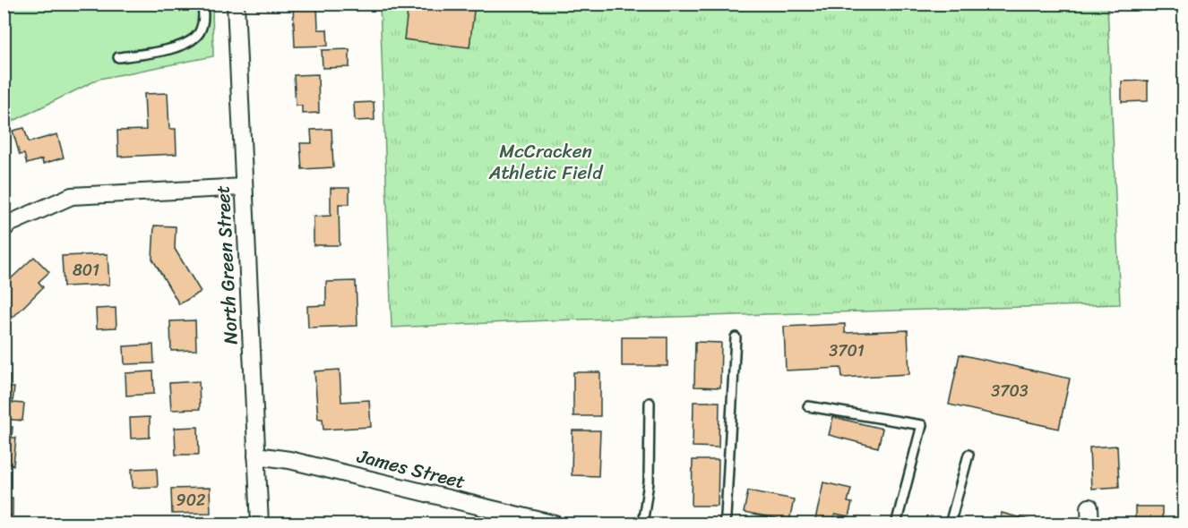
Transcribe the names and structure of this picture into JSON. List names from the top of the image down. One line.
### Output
{"streets":{"street":["North Green Street","James Street"]},"crossings":[["North Green Street","James Street"]],"parks":["McCracken Athletic Field"],"house_numbers":["801","3701","3703","902"]}
